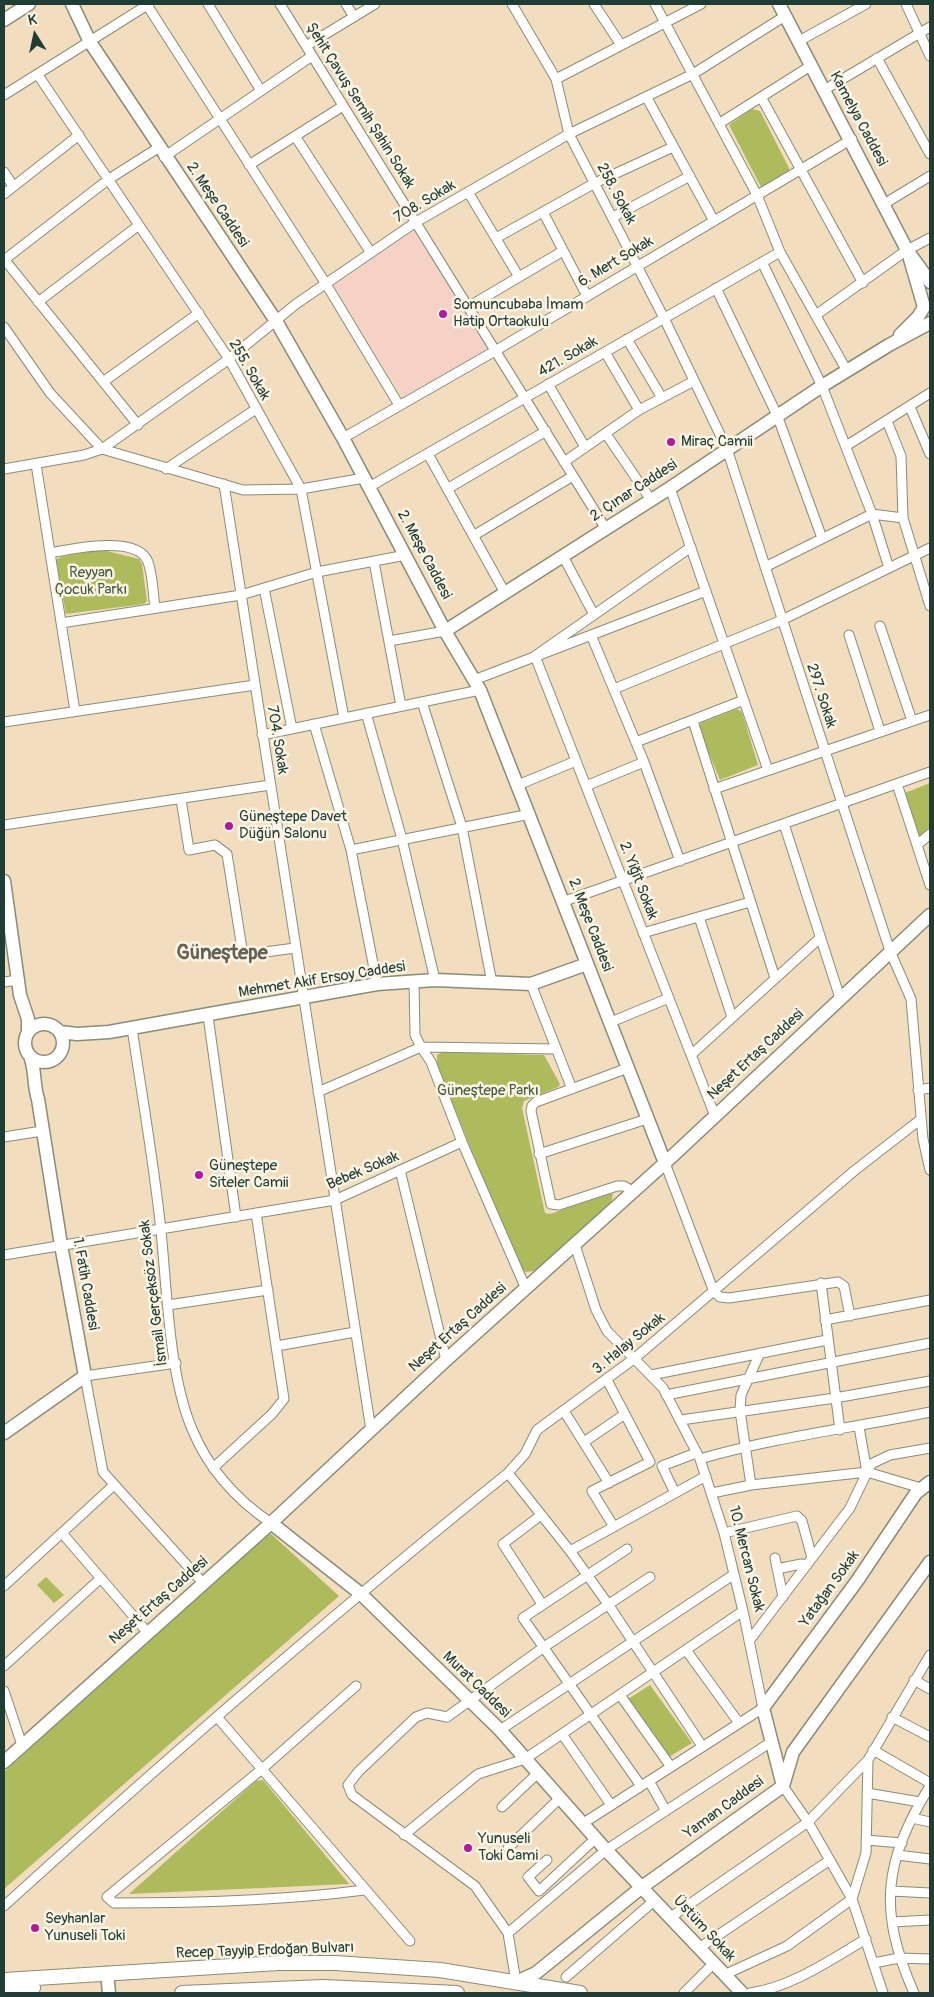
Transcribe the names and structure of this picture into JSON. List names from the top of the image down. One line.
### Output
{"streets":{"main road":["Recep Tayyip Erdoğan Bulvarı"],"street":["Şehit Çavuş Semih Şahin Sokak","Kamelya Caddesi","258. Sokak","708. Sokak","2. Meşe Caddesi","6. Mert Sokak","421. Sokak","255. Sokak","2. Çınar Caddesi","297. Sokak","704. Sokak","2. Yiğit Sokak","Mehmet Akif Ersoy Caddesi","Neşet Ertaş Caddesi","Bebek Sokak","1. Fatih Caddesi","İsmail Gerçeksöz Sokak","3. Halay Sokak","10. Mercan Sokak","Yatağan Sokak","Murat Caddesi","Yaman Caddesi","Üstüm Sokak"]},"crossings":[["Şehit Çavuş Semih Şahin Sokak","708. Sokak"],["Şehit Çavuş Semih Şahin Sokak","6. Mert Sokak"],["Şehit Çavuş Semih Şahin Sokak","421. Sokak"],["Şehit Çavuş Semih Şahin Sokak","2. Çınar Caddesi"],["Kamelya Caddesi","708. Sokak"],["Kamelya Caddesi","6. Mert Sokak"],["258. Sokak","708. Sokak"],["258. Sokak","6. Mert Sokak"],["258. Sokak","421. Sokak"],["258. Sokak","2. Çınar Caddesi"],["258. Sokak","297. Sokak"],["708. Sokak","2. Meşe Caddesi"],["708. Sokak","421. Sokak"],["708. Sokak","255. Sokak"],["2. Meşe Caddesi","6. Mert Sokak"],["2. Meşe Caddesi","421. Sokak"],["2. Meşe Caddesi","2. Çınar Caddesi"],["2. Meşe Caddesi","Mehmet Akif Ersoy Caddesi"],["2. Meşe Caddesi","Neşet Ertaş Caddesi"],["421. Sokak","255. Sokak"],["421. Sokak","704. Sokak"],["2. Çınar Caddesi","297. Sokak"],["297. Sokak","Neşet Ertaş Caddesi"],["297. Sokak","3. Halay Sokak"],["704. Sokak","Mehmet Akif Ersoy Caddesi"],["704. Sokak","Neşet Ertaş Caddesi"],["704. Sokak","Bebek Sokak"],["2. Yiğit Sokak","Neşet Ertaş Caddesi"],["Mehmet Akif Ersoy Caddesi","1. Fatih Caddesi"],["Mehmet Akif Ersoy Caddesi","İsmail Gerçeksöz Sokak"],["Neşet Ertaş Caddesi","İsmail Gerçeksöz Sokak"],["Neşet Ertaş Caddesi","10. Mercan Sokak"],["Neşet Ertaş Caddesi","Murat Caddesi"],["Bebek Sokak","1. Fatih Caddesi"],["Bebek Sokak","İsmail Gerçeksöz Sokak"],["İsmail Gerçeksöz Sokak","Murat Caddesi"],["3. Halay Sokak","10. Mercan Sokak"],["3. Halay Sokak","Murat Caddesi"],["10. Mercan Sokak","Yatağan Sokak"],["10. Mercan Sokak","Yaman Caddesi"],["Murat Caddesi","Yaman Caddesi"],["Murat Caddesi","Üstüm Sokak"],["Yaman Caddesi","Üstüm Sokak"],["Yaman Caddesi","Recep Tayyip Erdoğan Bulvarı"]],"districts":["Güneştepe"],"parks":["Reyyan Çocuk Parkı","Güneştepe Parkı"],"places":["Somuncubaba İmam Hatip Ortaokulu","Miraç Camii","Güneştepe Davet Düğün Salonu","Güneştepe Siteler Camii","Yunuseli Toki Cami","Seyhanlar Yunuseli Toki"],"north":"top"}
